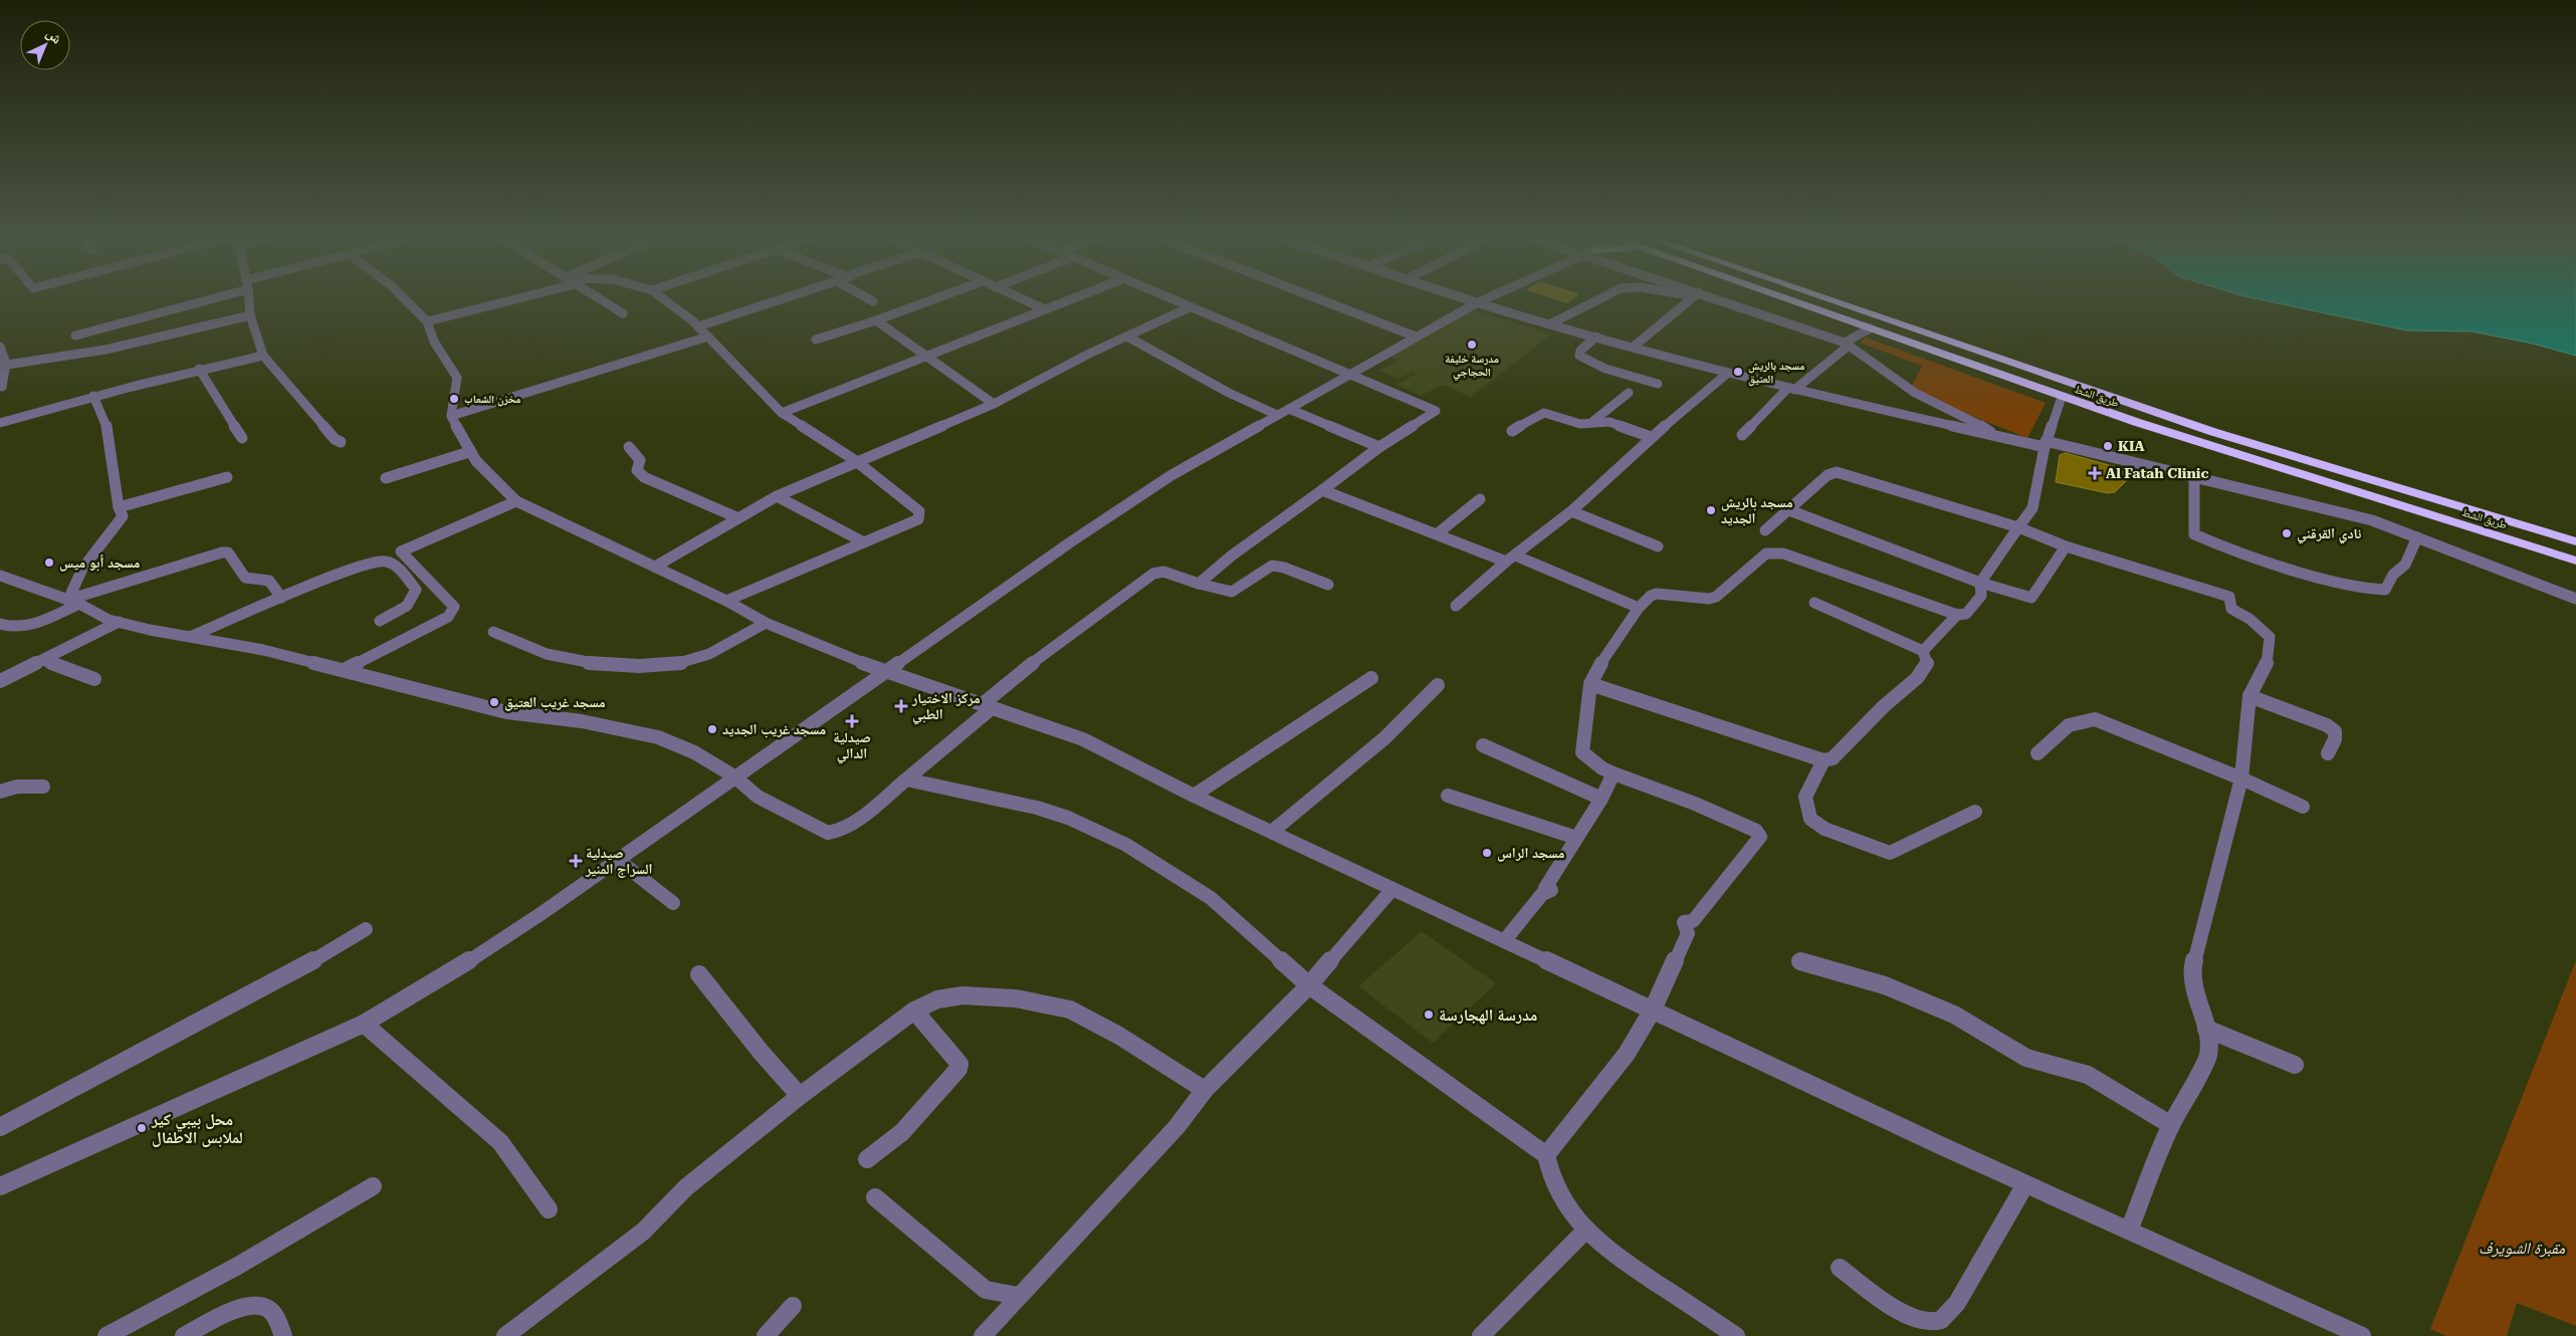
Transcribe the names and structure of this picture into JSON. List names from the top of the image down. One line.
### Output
{"streets":{"highway":["طريق الشط"]},"parks":["مقبرة الشويرف"],"places":{"other":["مدرسة خليفة الحجاجي","مسجد بالريش العتيق","مخزن الشعاب","KIA","مسجد بالريش الجديد","نادي القرقني","مسجد أبو ميس","مسجد غريب العتيق","مسجد غريب الجديد","مسجد الراس","مدرسة الهجارسة","محل بيبي كير لملابس الاطفال"],"health":["Al Fatah Clinic","مركز الاختيار الطبي","صيدلية الدالي","صيدلية السراج المنير"]},"north":"top right"}
